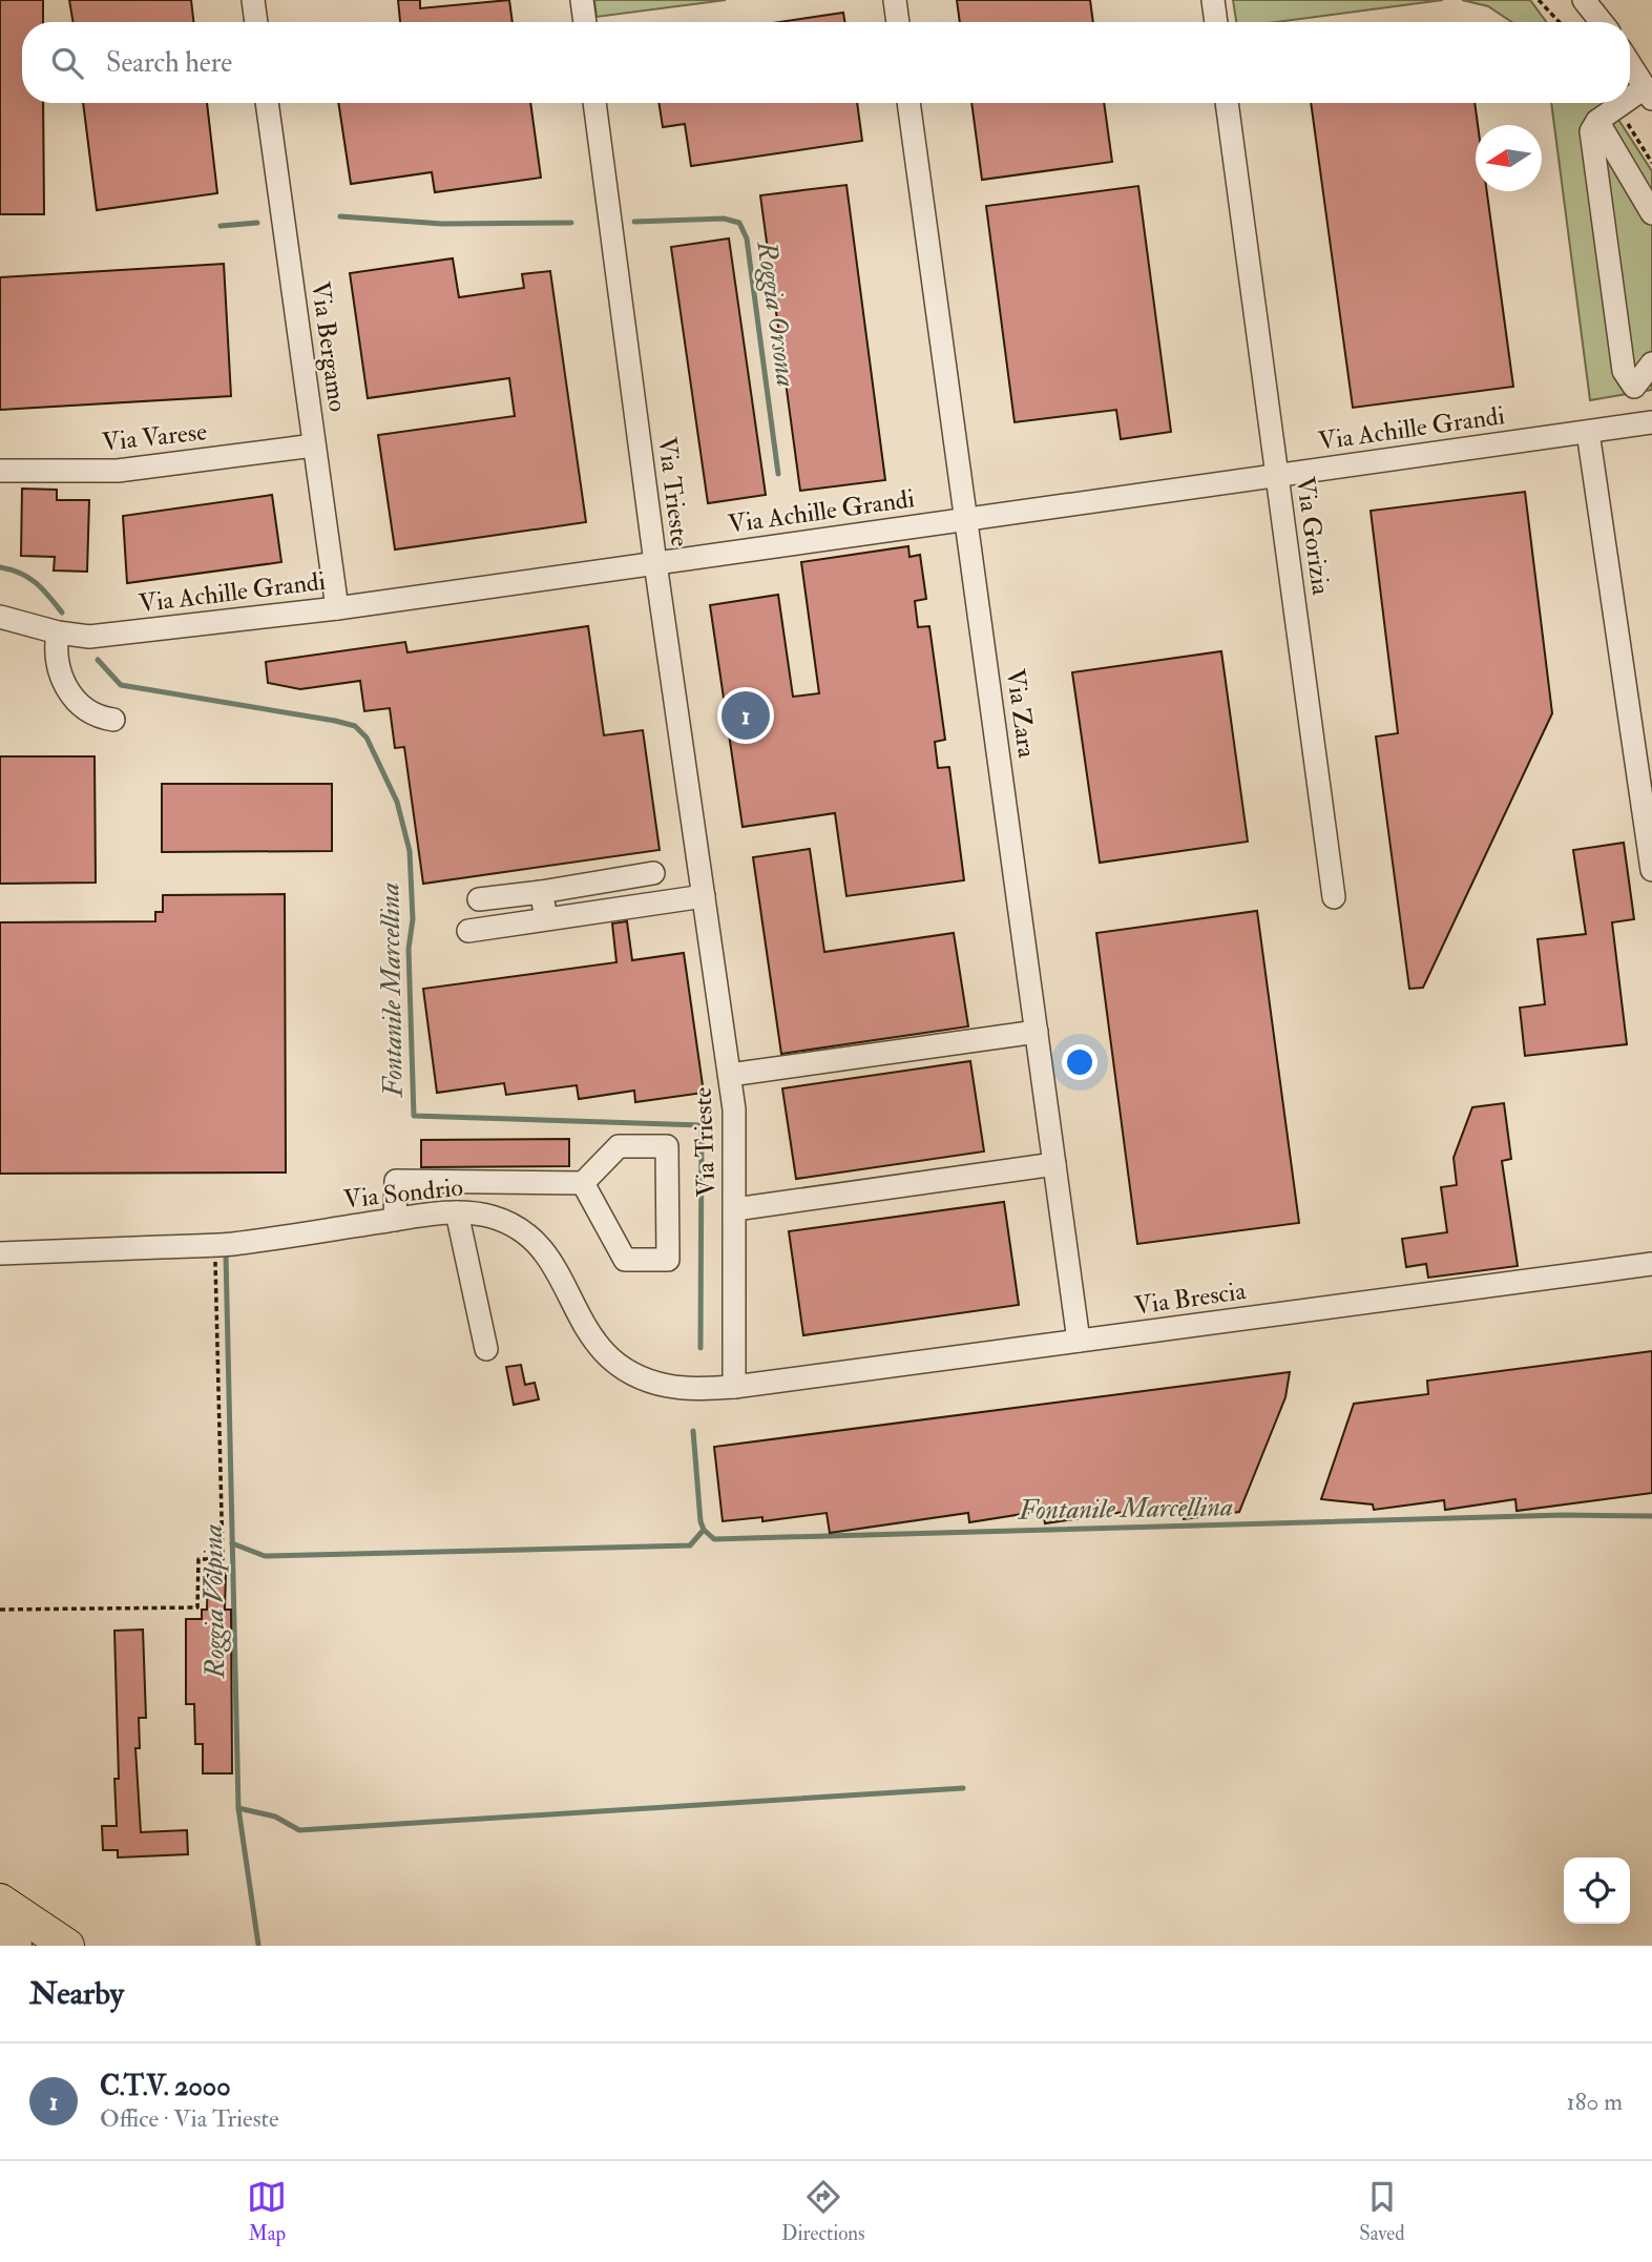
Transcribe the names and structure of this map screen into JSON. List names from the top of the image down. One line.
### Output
{"streets":{"street":["Via Bergamo","Via Achille Grandi","Via Varese","Via Trieste","Via Gorizia","Via Zara","Via Sondrio","Via Brescia"]},"crossings":[["Via Bergamo","Via Achille Grandi"],["Via Bergamo","Via Varese"],["Via Achille Grandi","Via Trieste"],["Via Achille Grandi","Via Gorizia"],["Via Achille Grandi","Via Zara"],["Via Trieste","Via Sondrio"],["Via Trieste","Via Brescia"],["Via Zara","Via Brescia"],["Via Sondrio","Via Brescia"]],"water":["Roggia Orsona","Fontanile Marcellina","Roggia Volpina"],"north":"left","page":{"search":"Search here","pins":"1","heading":"Nearby","list":[{"mark":"1","name":"C.T.V. 2000","note":"Office · Via Trieste","value":"180 m"}],"nav":["Map","Directions","Saved"]}}
